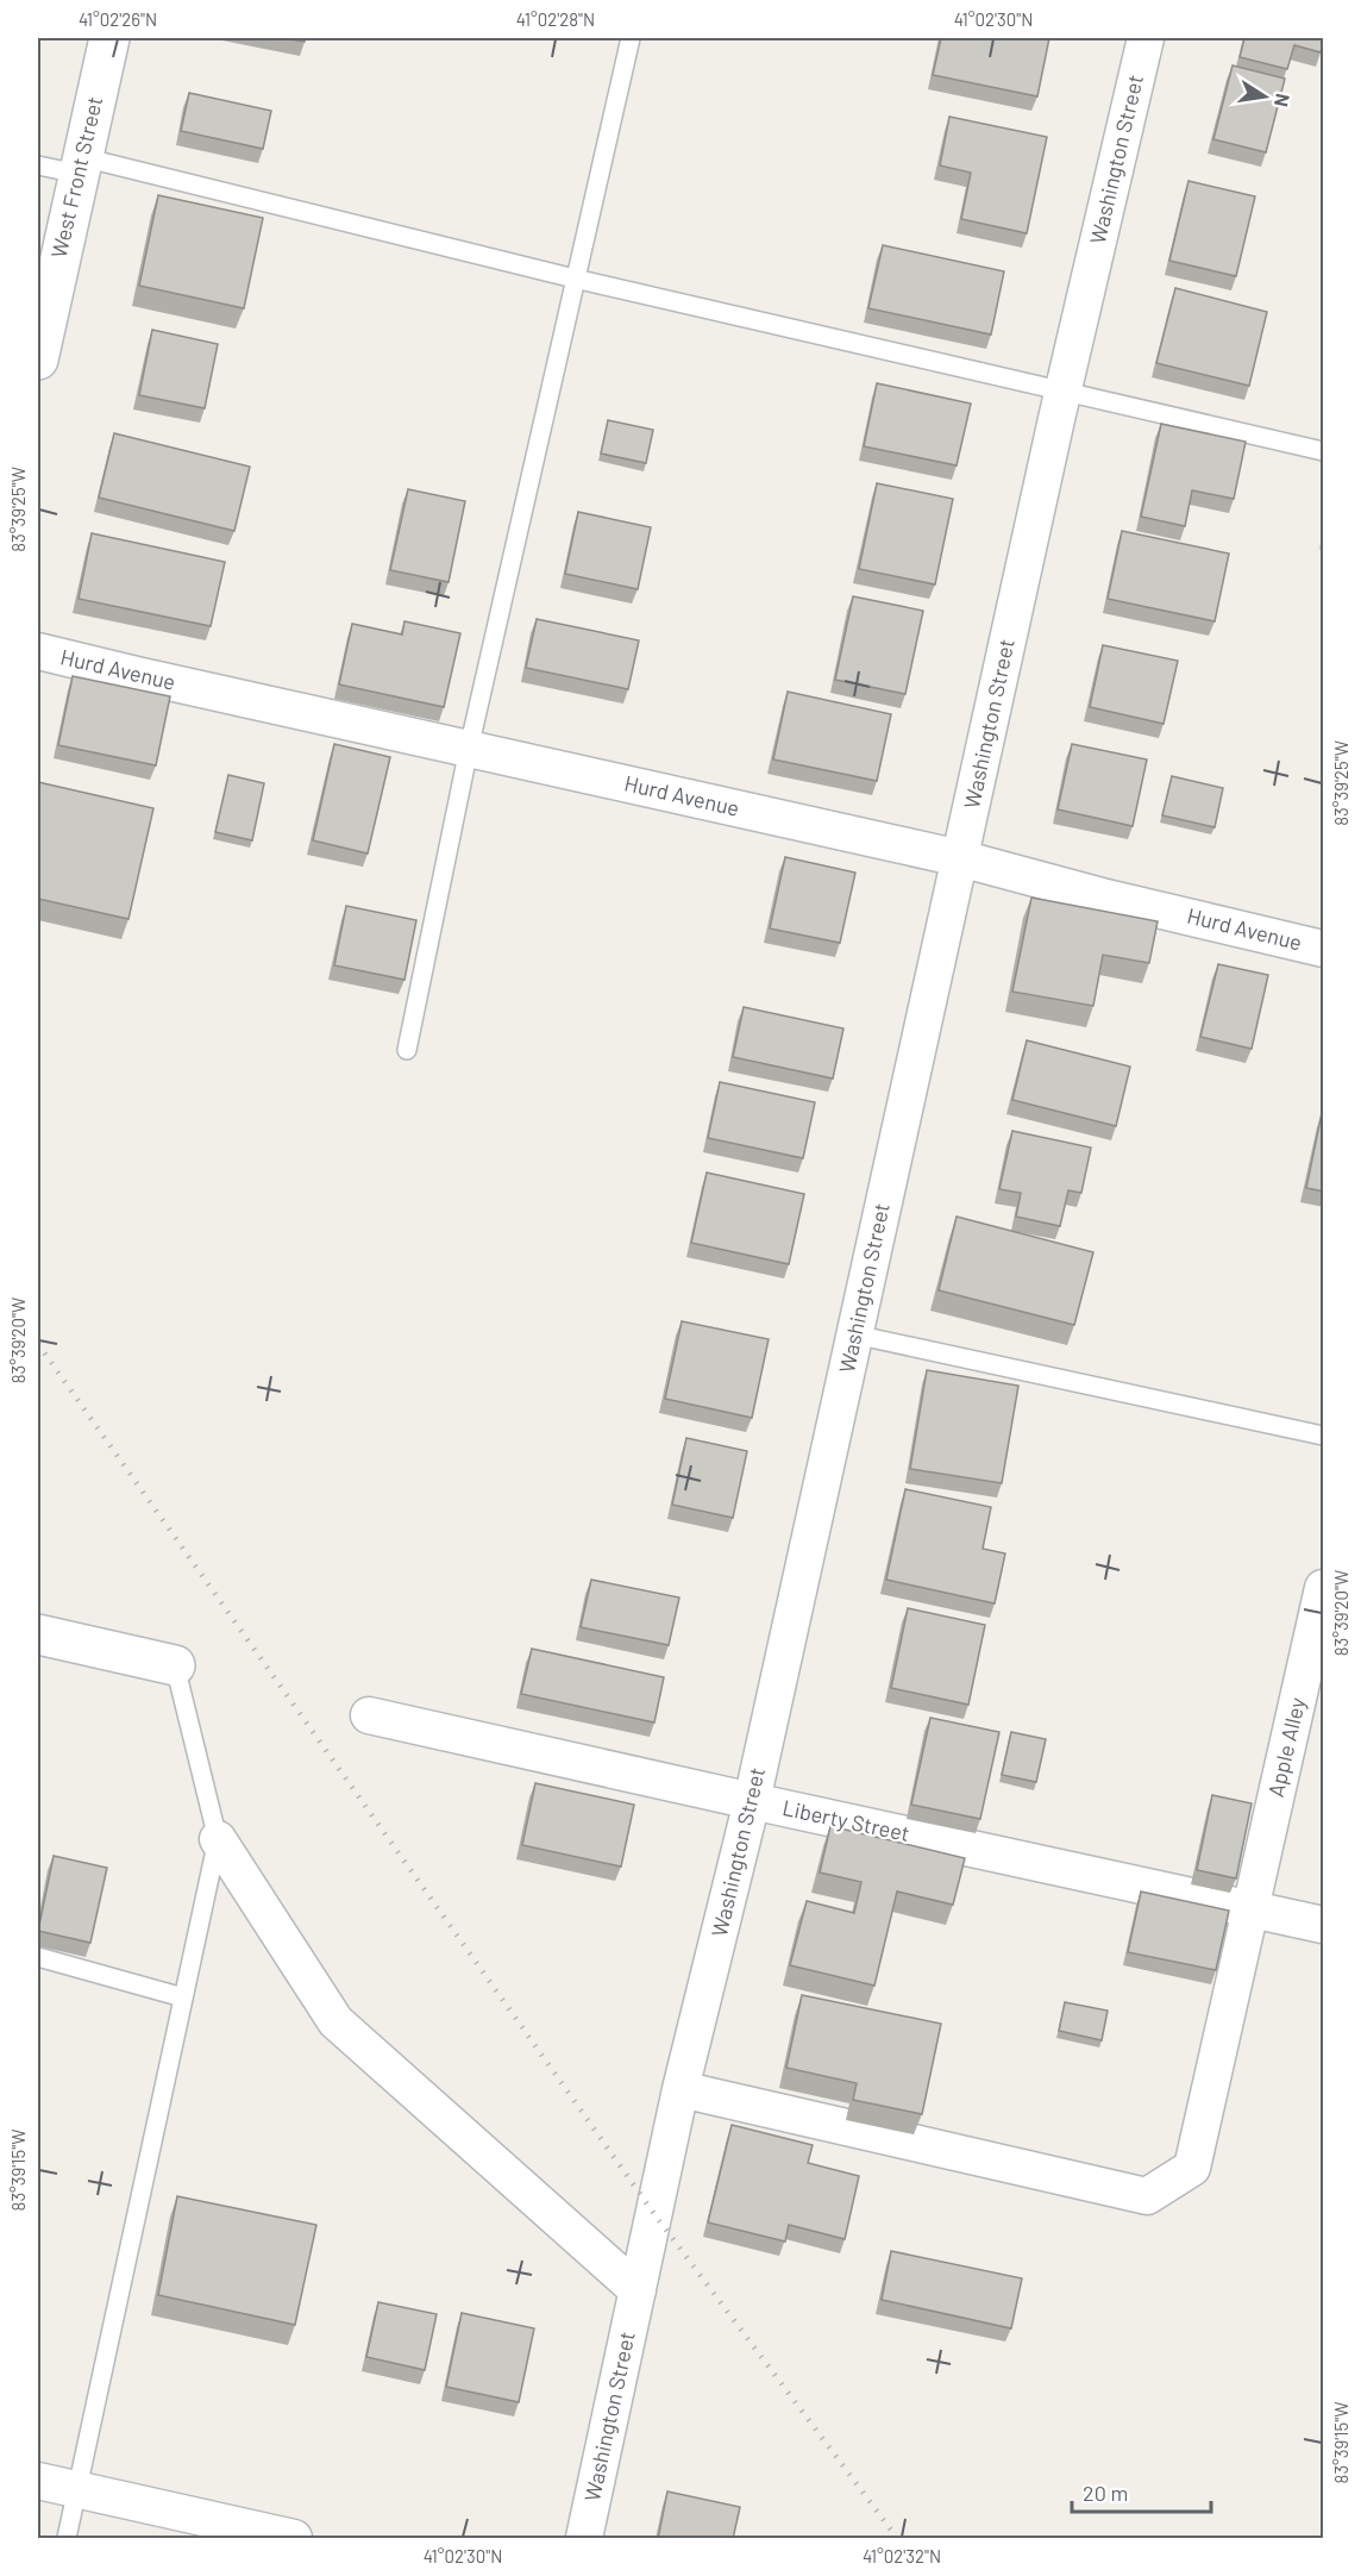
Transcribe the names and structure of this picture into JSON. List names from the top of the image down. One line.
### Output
{"streets":{"street":["Washington Street","West Front Street","Hurd Avenue","Apple Alley","Liberty Street"]},"crossings":[["Washington Street","Hurd Avenue"],["Washington Street","Apple Alley"],["Washington Street","Liberty Street"],["Apple Alley","Liberty Street"]],"scale_bar":"20 m","north":"right","coordinates":["41°02'26\"N","41°02'28\"N","41°02'30\"N","83°39'25\"W","83°39'20\"W","83°39'15\"W","41°02'32\"N"]}
